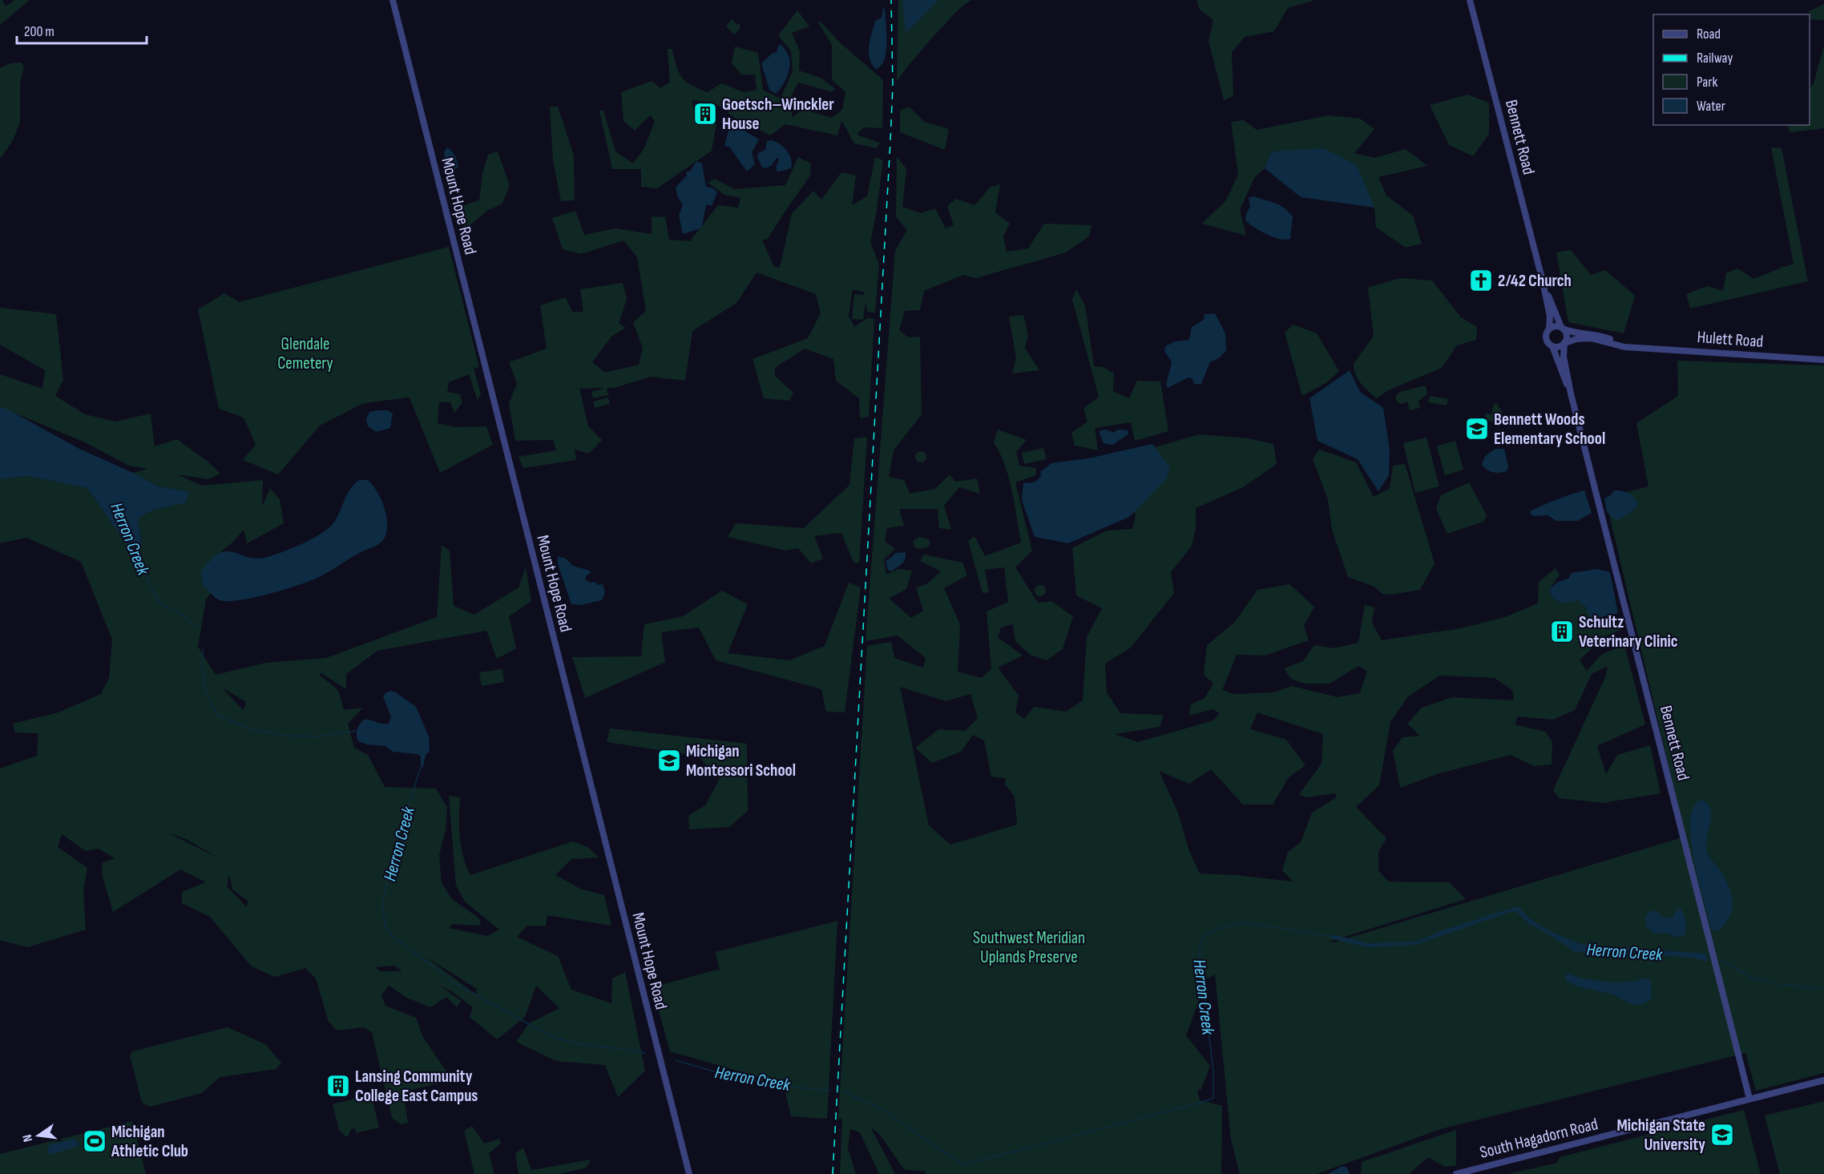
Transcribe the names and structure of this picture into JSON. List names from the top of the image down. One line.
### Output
{"streets":{"street":["Bennett Road","Mount Hope Road","Hulett Road","South Hagadorn Road"]},"crossings":[["Bennett Road","Hulett Road"],["Bennett Road","South Hagadorn Road"]],"water":["Herron Creek"],"parks":["Glendale Cemetery","Southwest Meridian Uplands Preserve"],"places":{"building":["Goetsch–Winckler House","Schultz Veterinary Clinic","Lansing Community College East Campus"],"church":["2/42 Church"],"school or university":["Bennett Woods Elementary School","Michigan Montessori School","Michigan State University"],"sports":["Michigan Athletic Club"]},"legend":["Road","Railway","Park","Water"],"scale_bar":"200 m","north":"left"}
